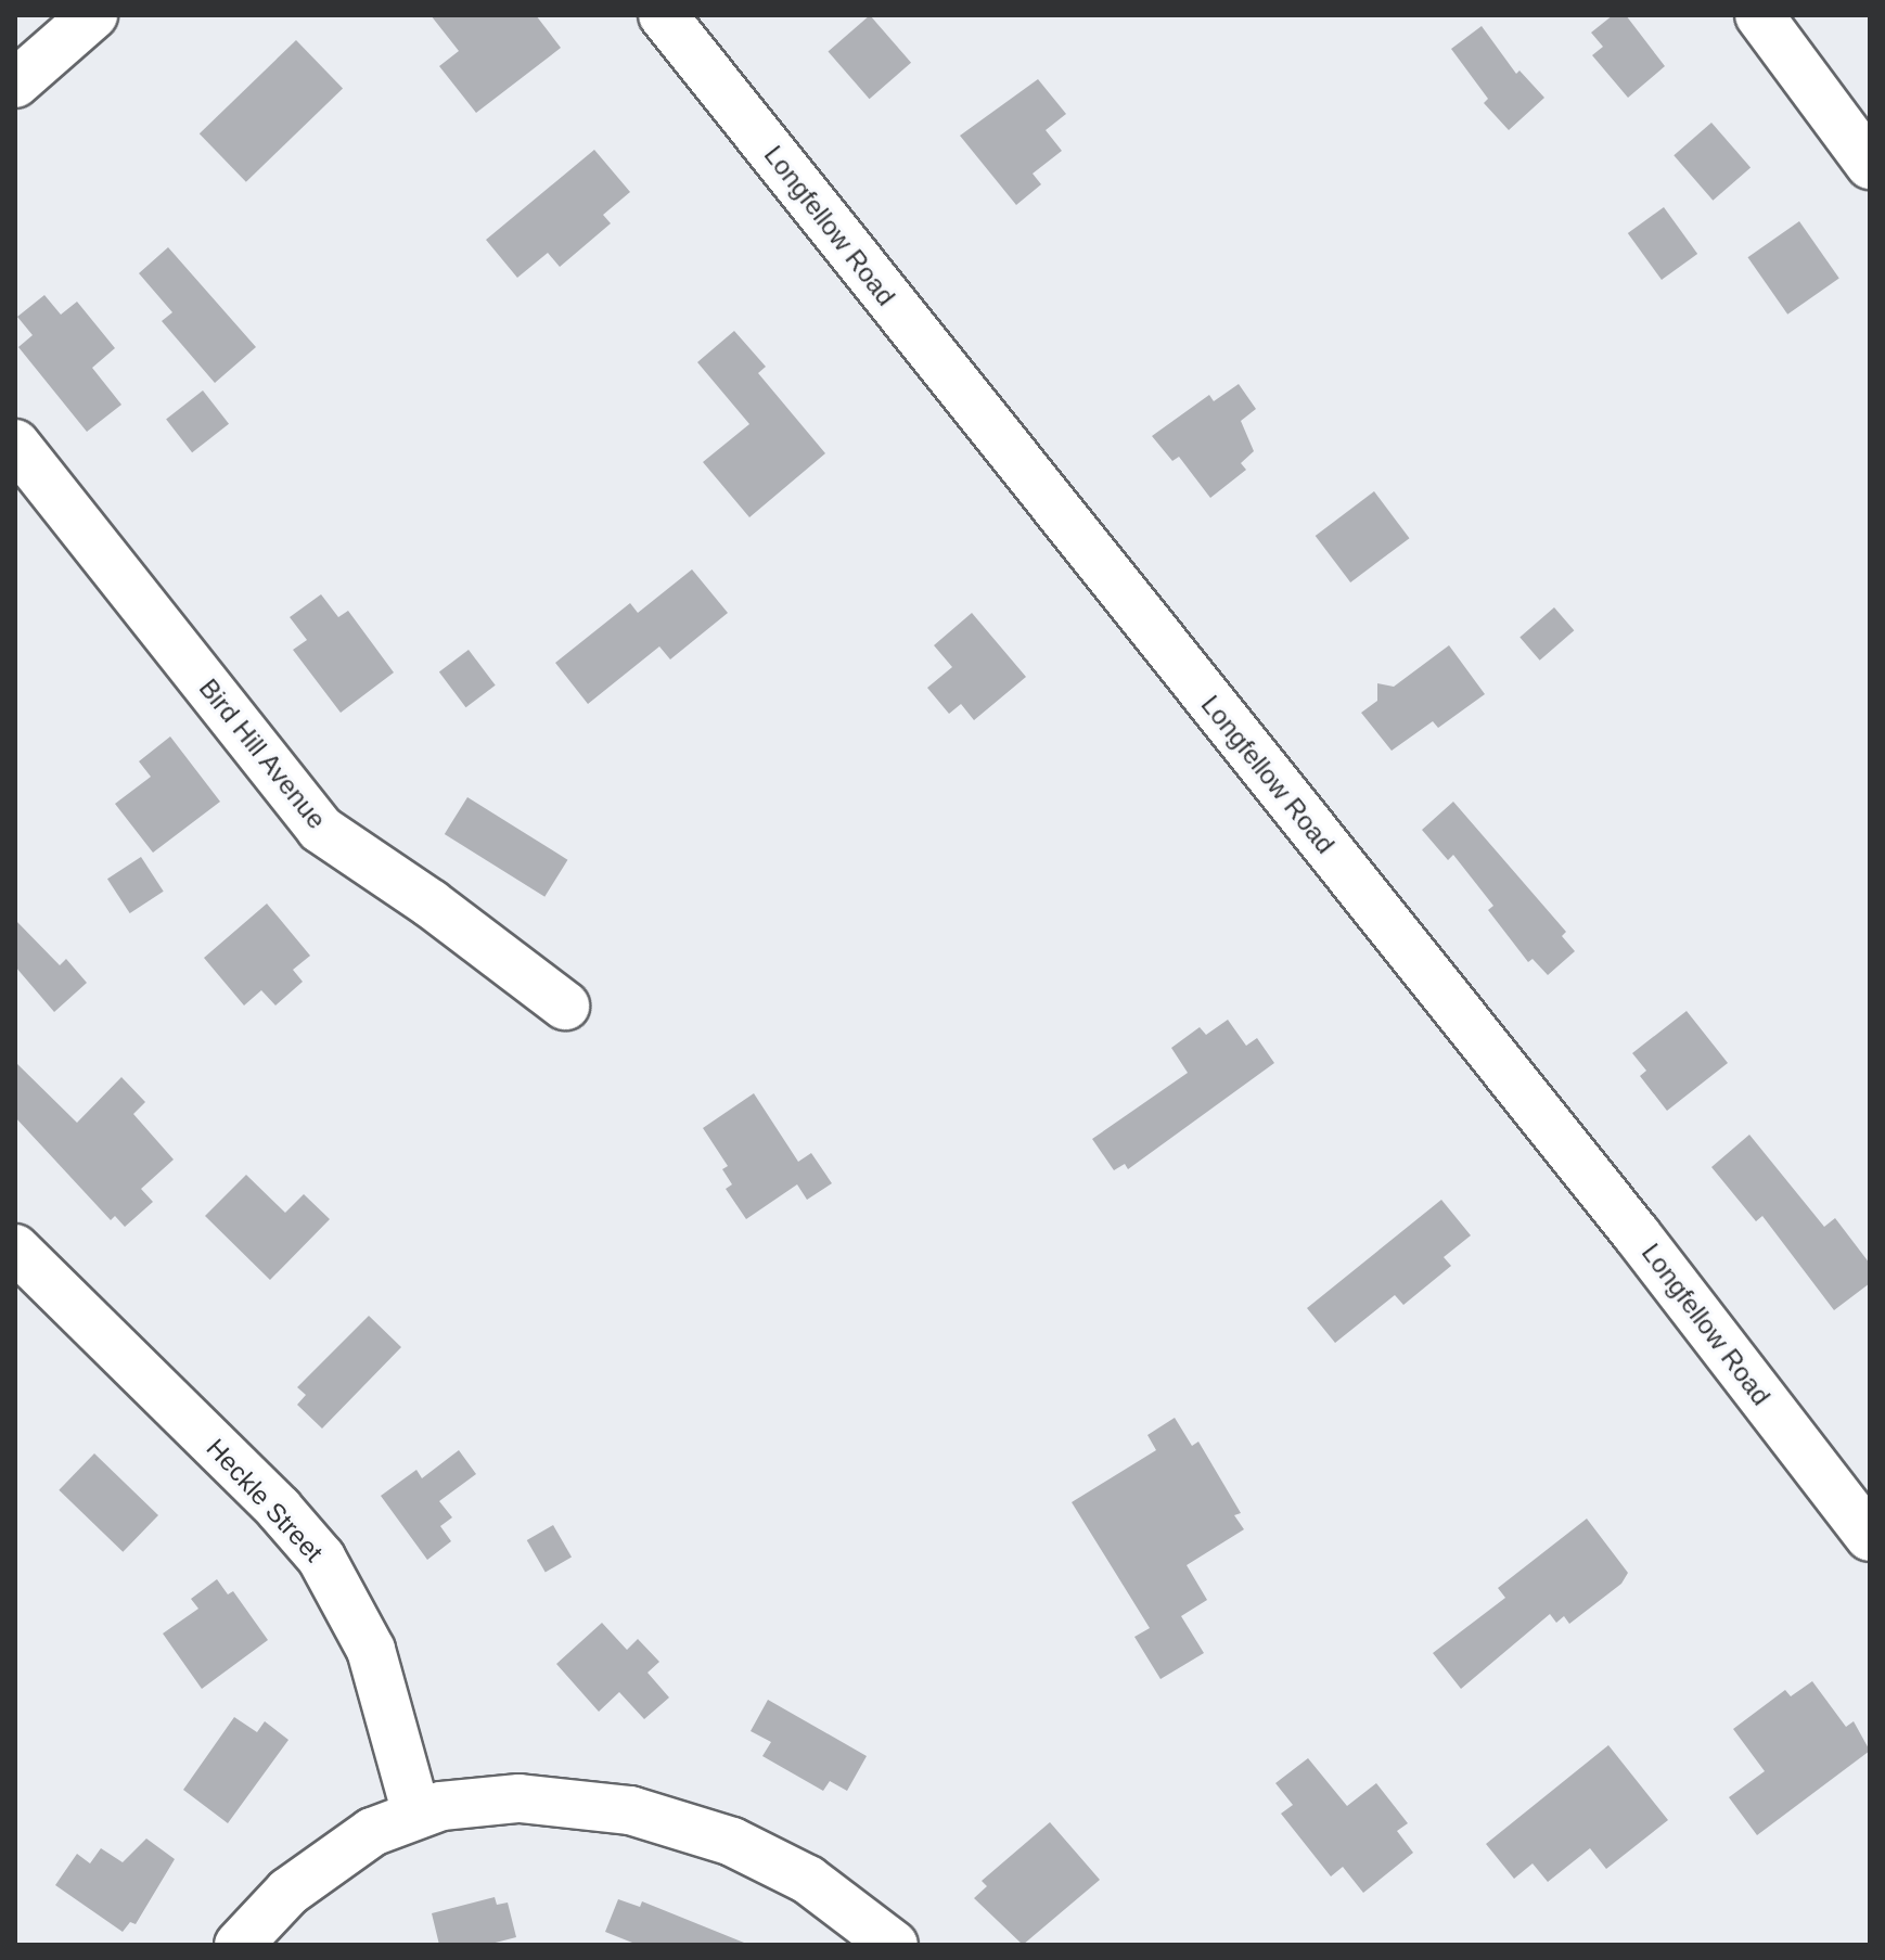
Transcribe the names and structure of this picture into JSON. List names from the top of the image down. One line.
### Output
{"streets":{"street":["Longfellow Road","Bird Hill Avenue","Heckle Street"]}}
